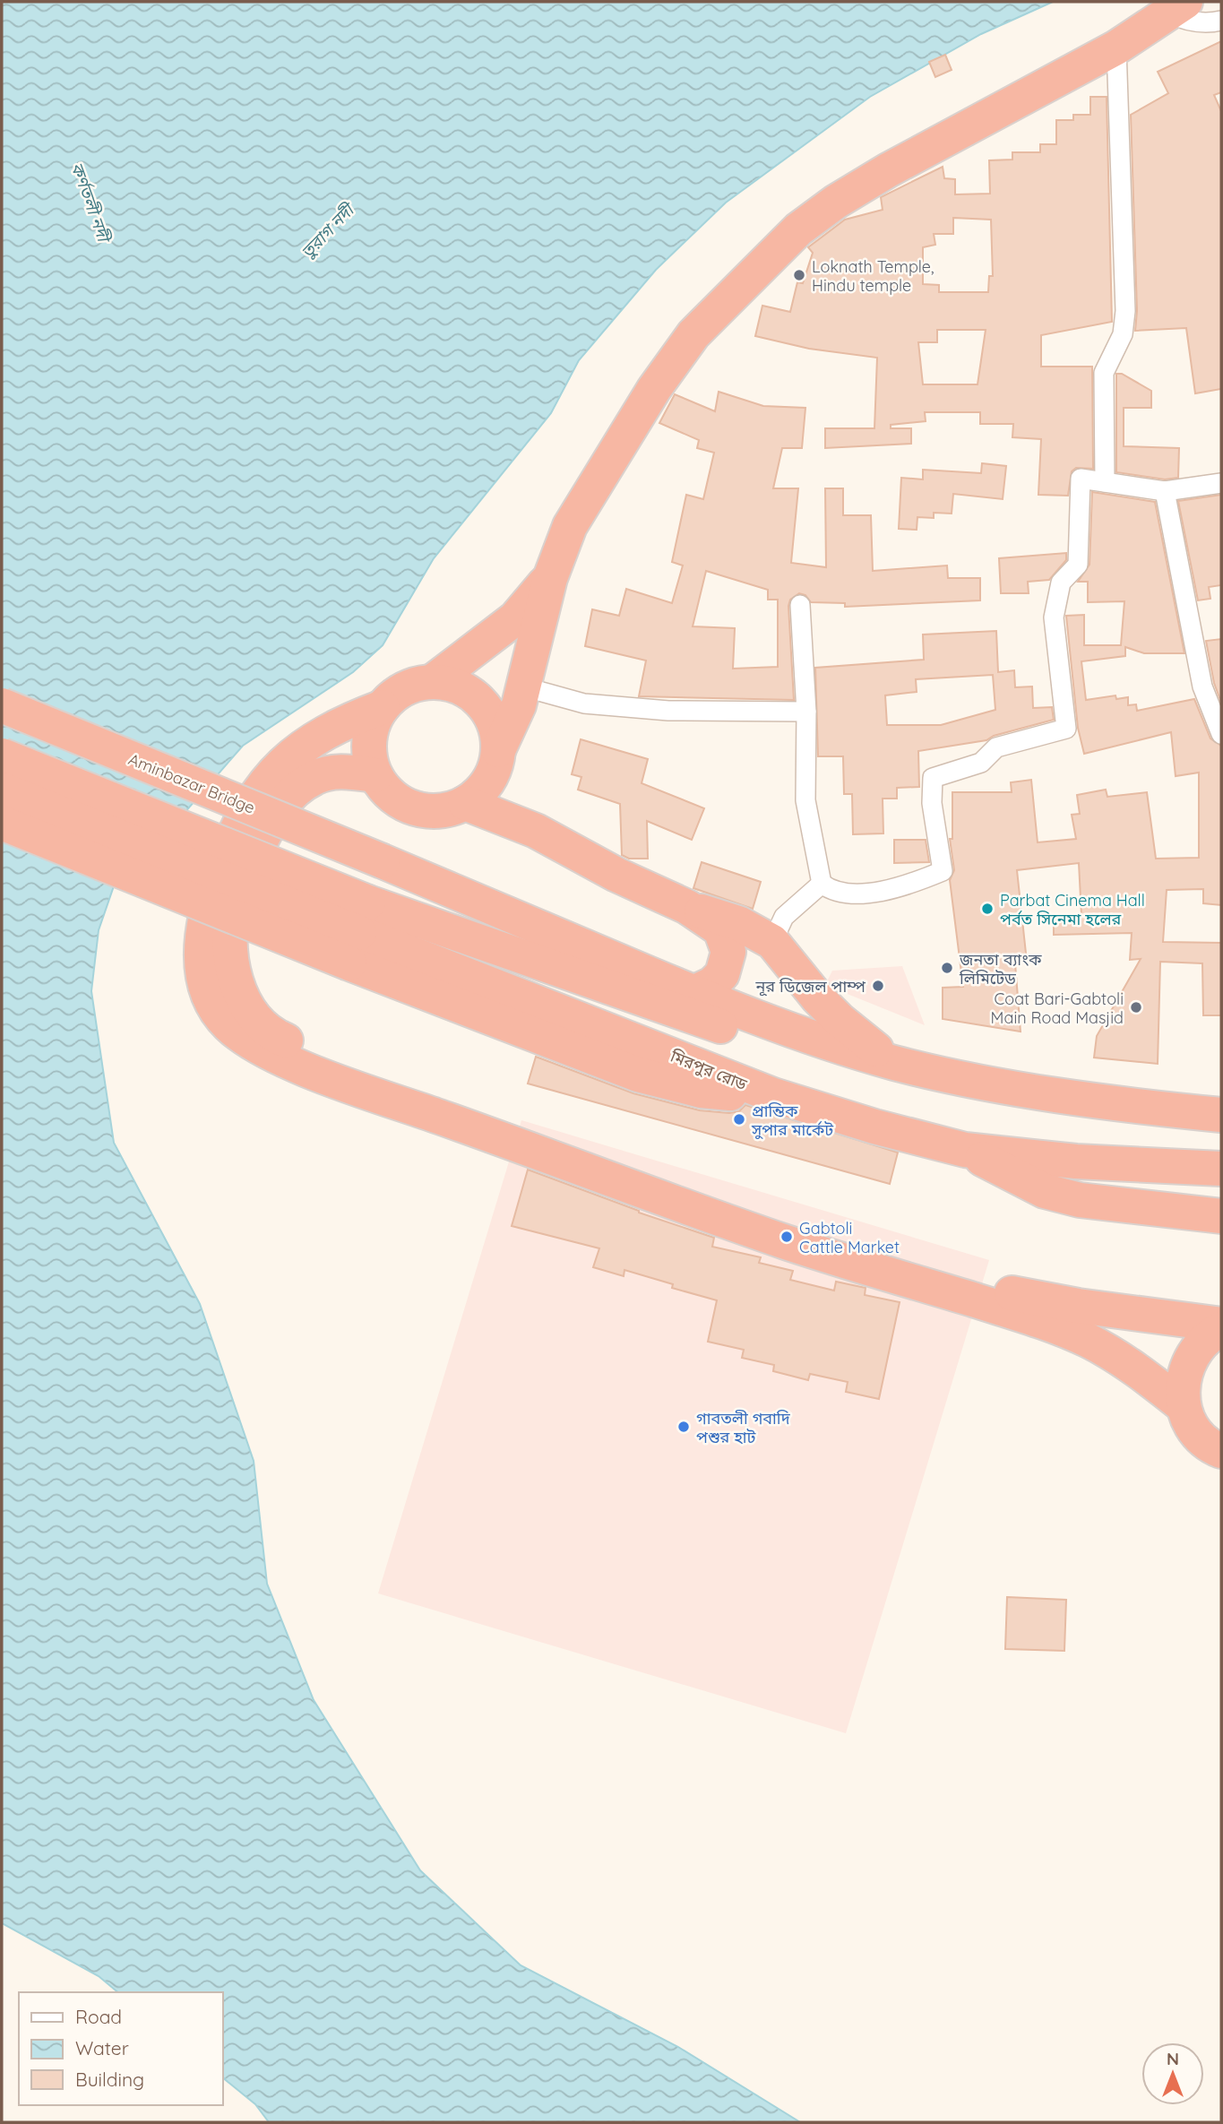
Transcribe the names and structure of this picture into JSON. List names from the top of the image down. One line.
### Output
{"streets":{"highway":["Aminbazar Bridge","মিরপুর রোড"]},"water":["কর্ণতলী নদী","তুরাগ নদী"],"places":["Loknath Temple, Hindu temple","Parbat Cinema Hall পর্বত সিনেমা হলের","জনতা ব্যাংক লিমিটেড","নূর ডিজেল পাম্প","Coat Bari-Gabtoli Main Road Masjid","প্রান্তিক সুপার মার্কেট","Gabtoli Cattle Market","গাবতলী গবাদি পশুর হাট"],"legend":["Road","Water","Building"],"north":"top"}
